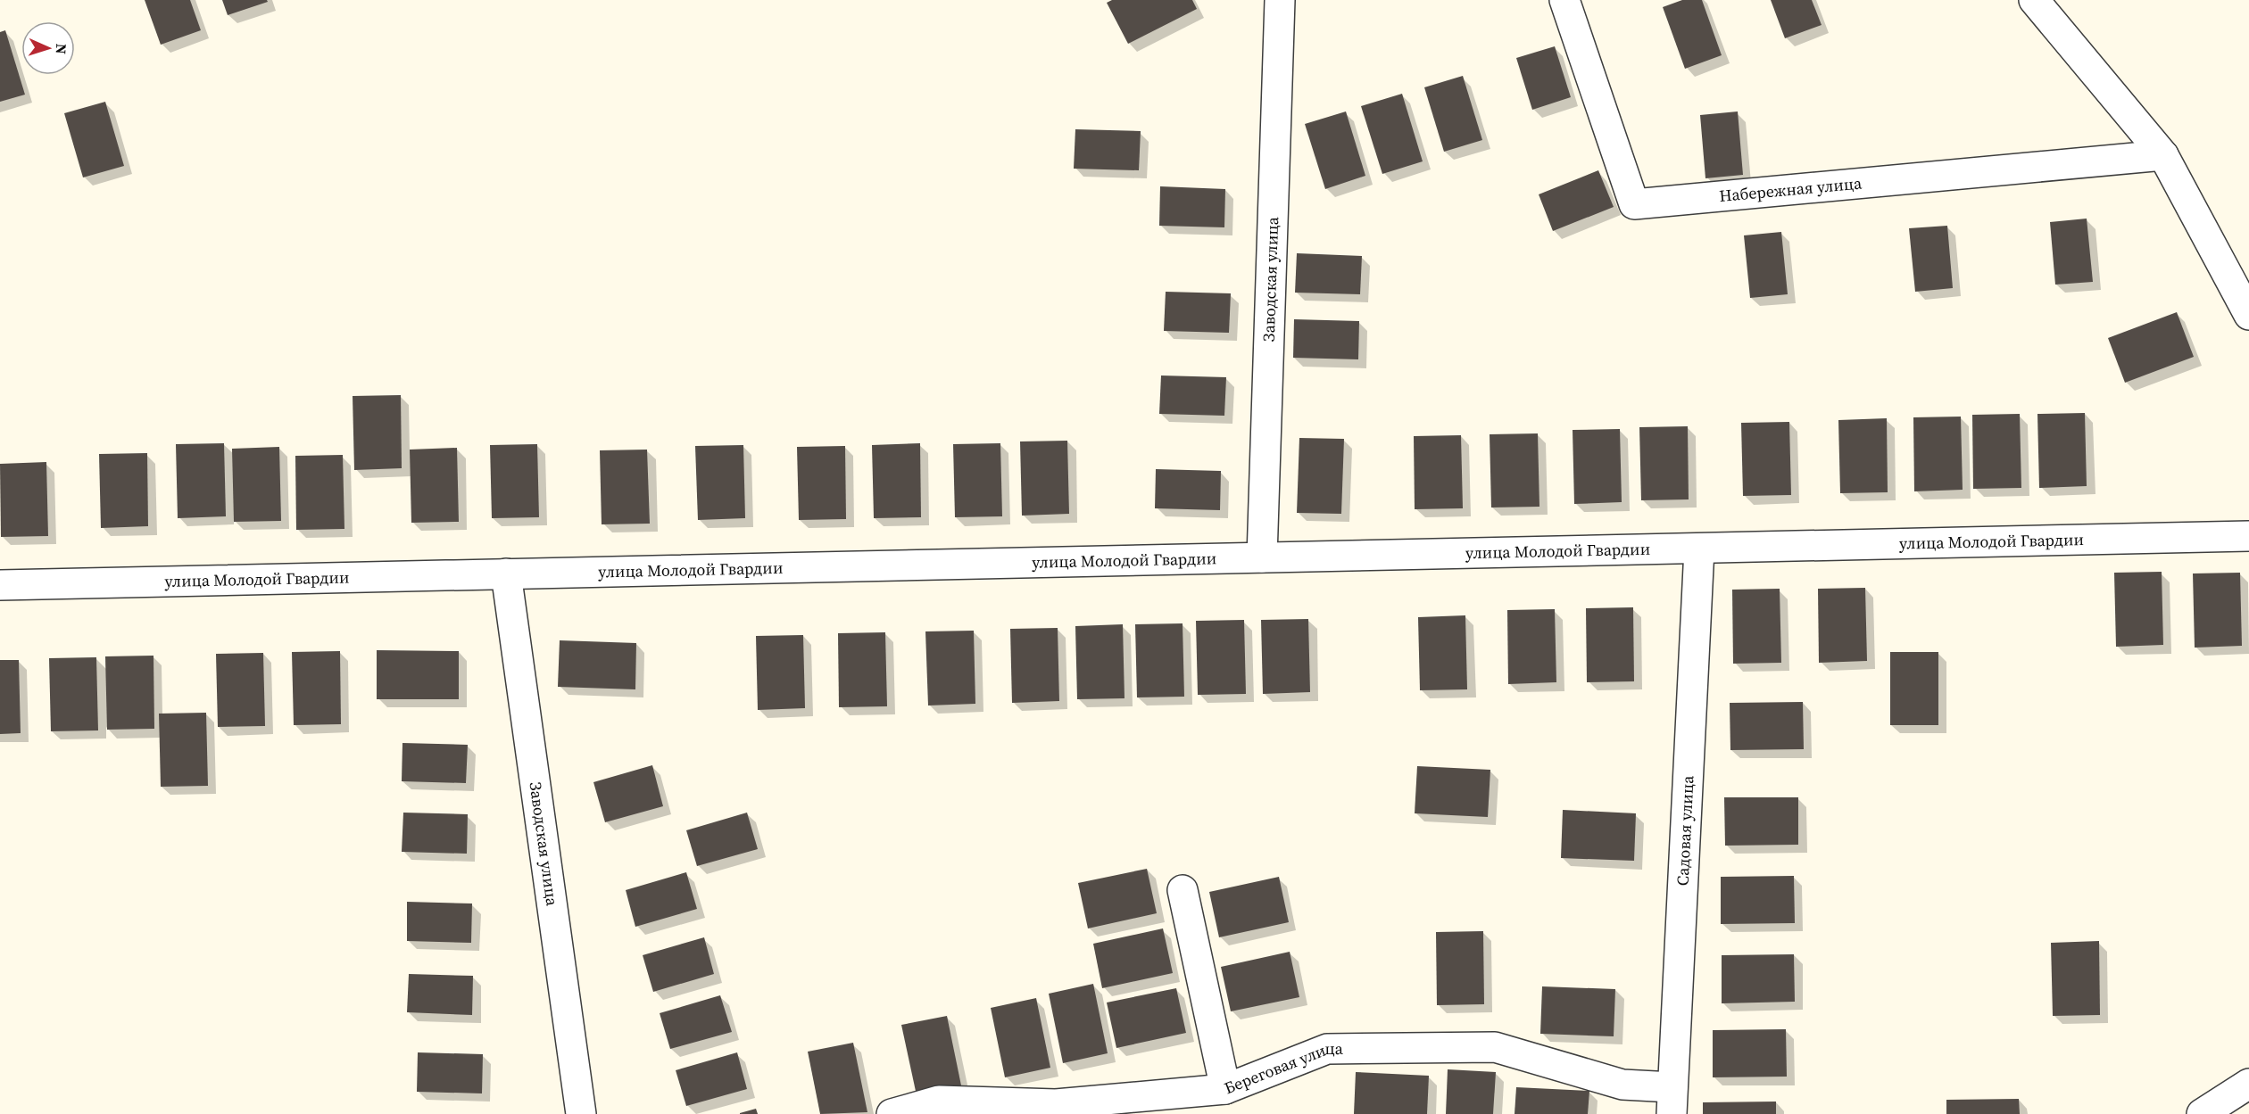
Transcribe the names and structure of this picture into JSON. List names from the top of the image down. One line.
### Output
{"streets":{"street":["Набережная улица","Заводская улица","улица Молодой Гвардии","Садовая улица","Береговая улица"]},"crossings":[["Заводская улица","улица Молодой Гвардии"],["улица Молодой Гвардии","Садовая улица"],["Садовая улица","Береговая улица"]],"north":"right"}
